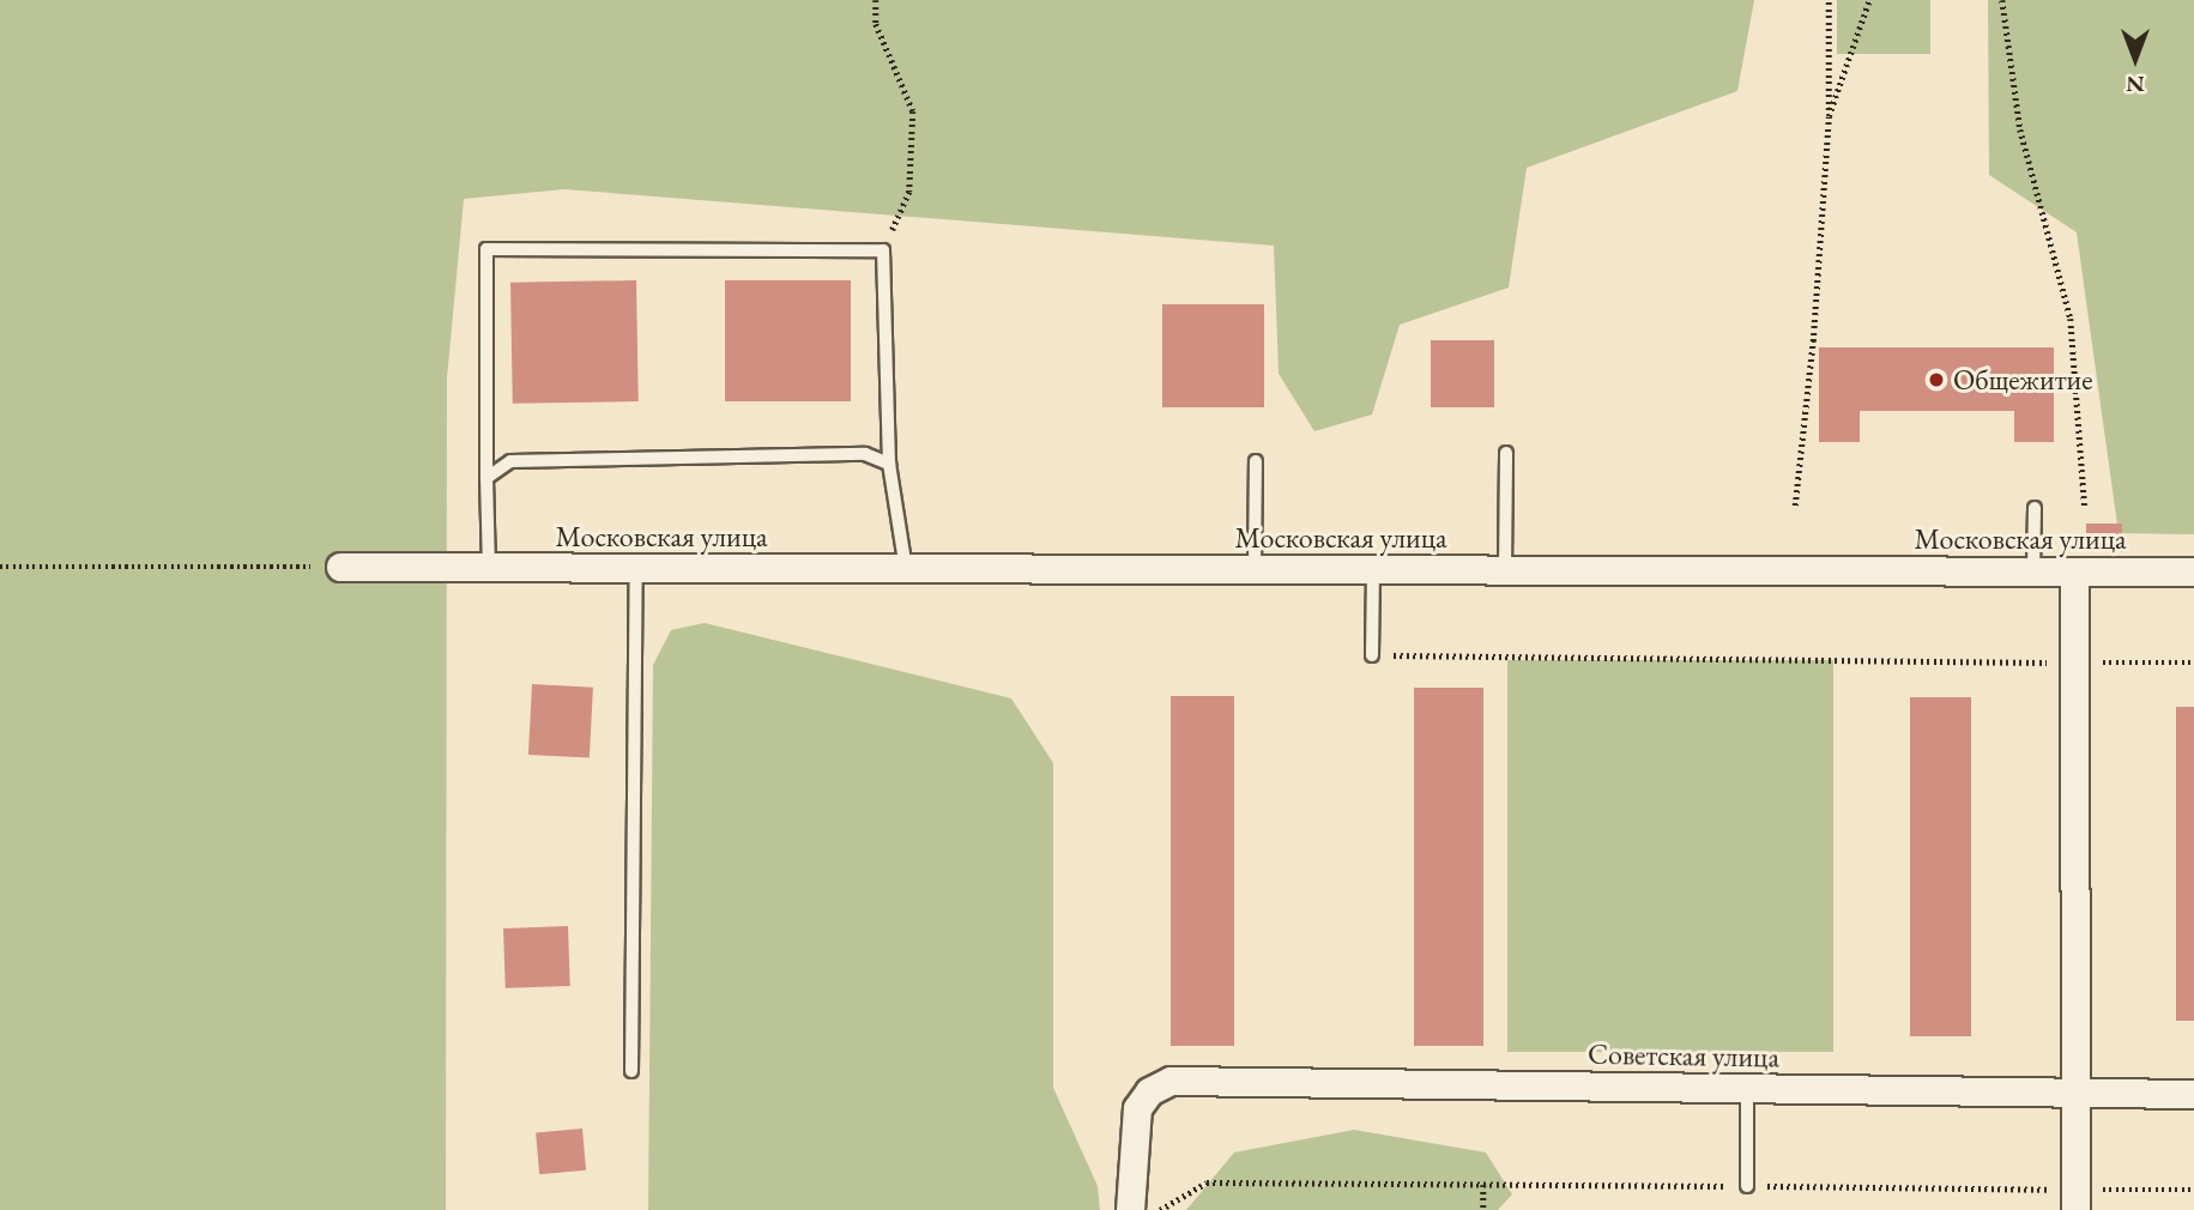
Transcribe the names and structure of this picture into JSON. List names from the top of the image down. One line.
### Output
{"streets":{"street":["Московская улица","Советская улица"]},"places":["Общежитие"],"north":"bottom"}
